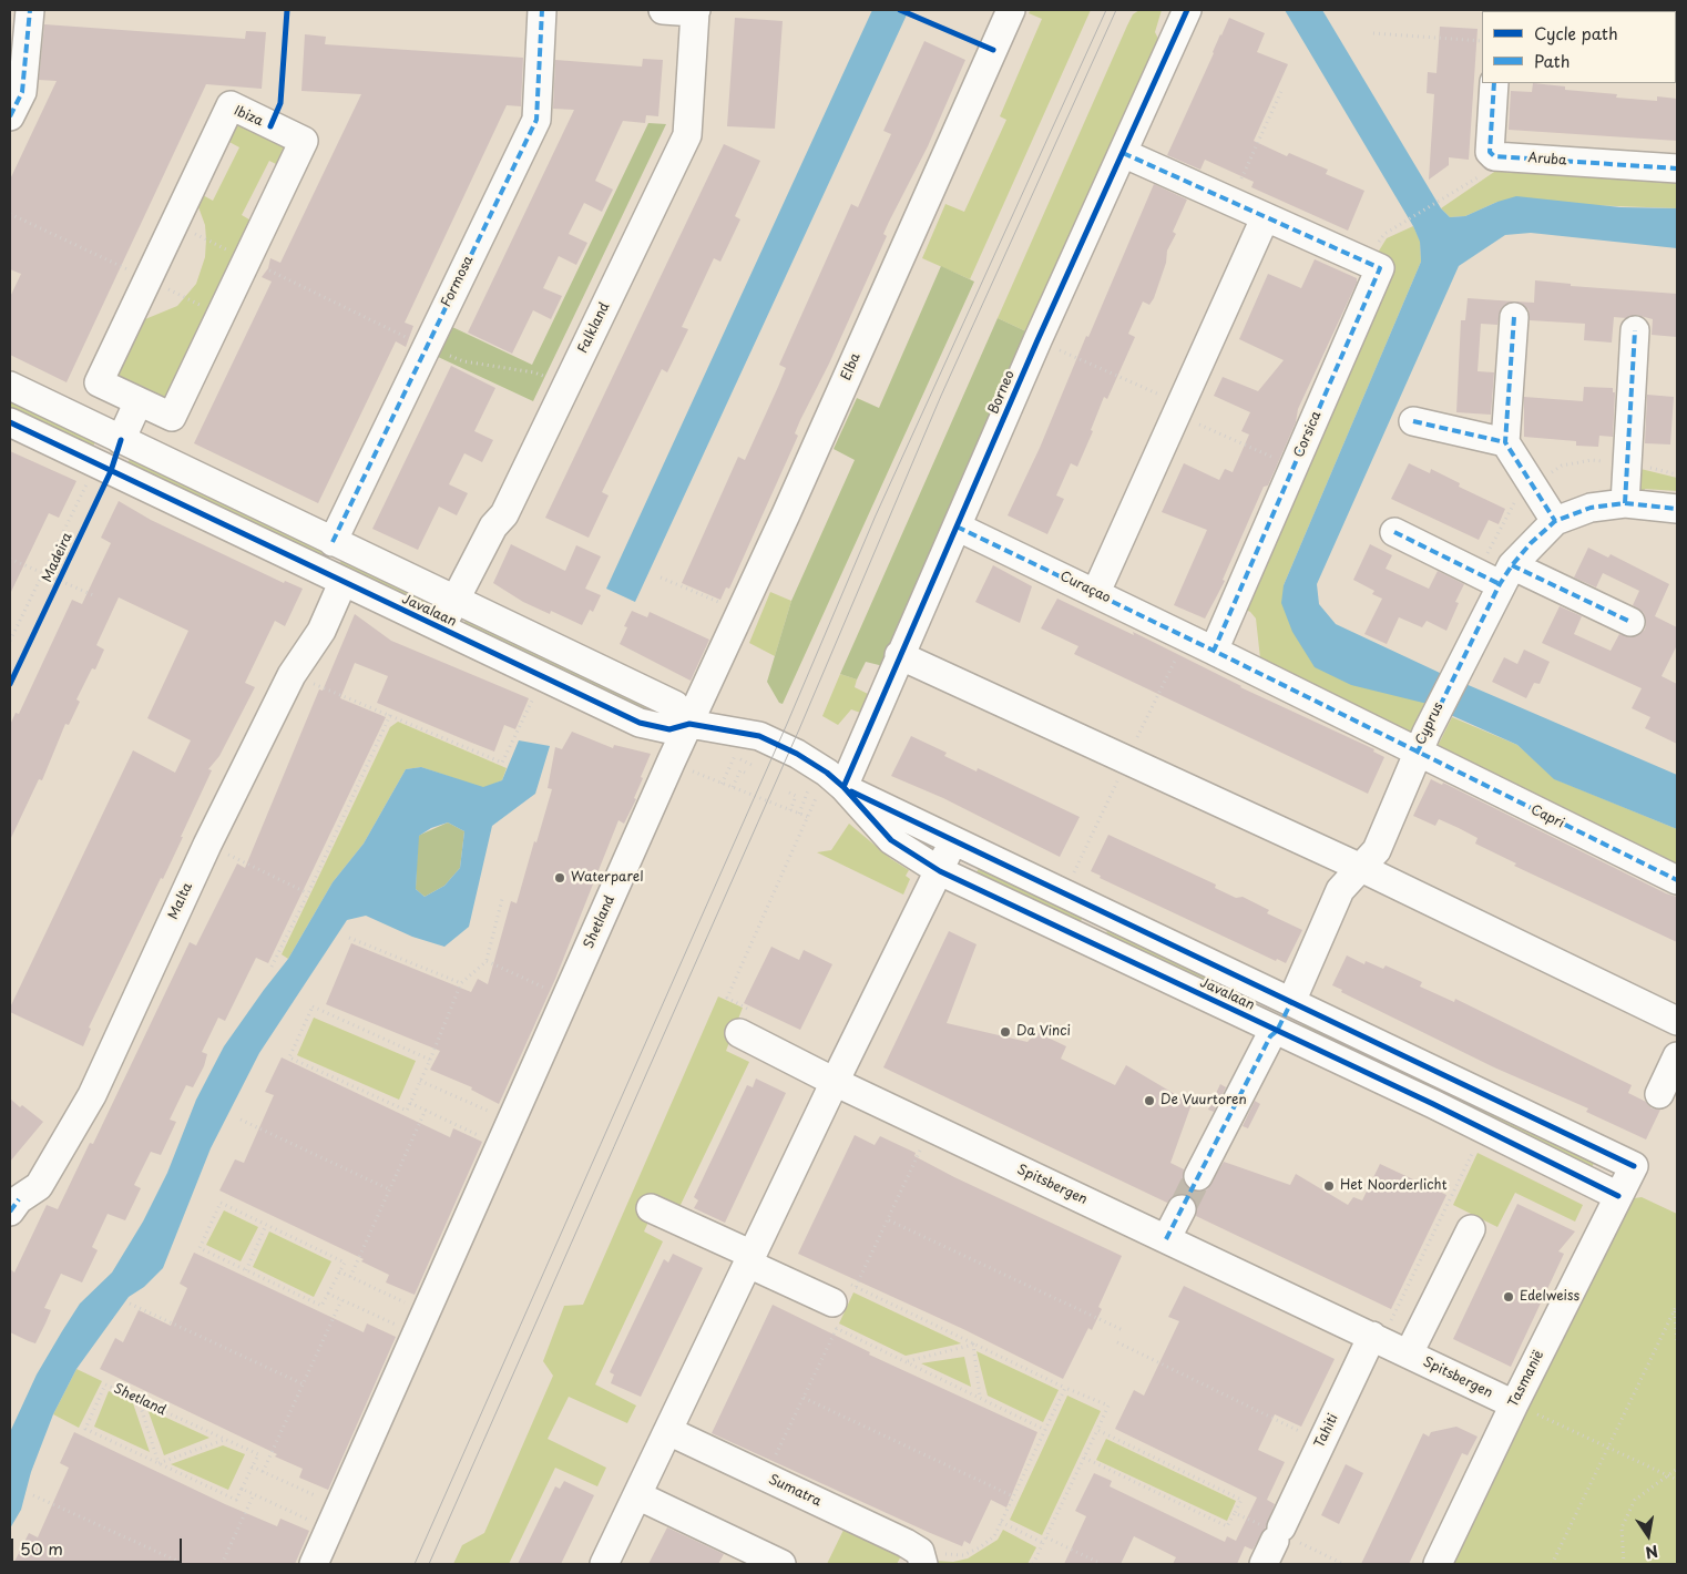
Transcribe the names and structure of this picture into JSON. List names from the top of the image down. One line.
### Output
{"streets":{"street":["Ibiza","Aruba","Formosa","Falkland","Elba","Borneo","Corsica","Curaçao","Javalaan","Cyprus","Capri","Malta","Shetland","Spitsbergen","Tasmanië","Tahiti","Sumatra"],"cycle path":["Madeira"]},"crossings":[["Formosa","Javalaan"],["Falkland","Javalaan"],["Elba","Javalaan"],["Elba","Shetland"],["Borneo","Corsica"],["Borneo","Curaçao"],["Borneo","Javalaan"],["Corsica","Curaçao"],["Javalaan","Cyprus"],["Javalaan","Malta"],["Javalaan","Shetland"],["Javalaan","Tasmanië"],["Cyprus","Capri"],["Spitsbergen","Tasmanië"],["Spitsbergen","Tahiti"]],"places":["Waterparel","Da Vinci","De Vuurtoren","Het Noorderlicht","Edelweiss"],"legend":["Cycle path","Path"],"scale_bar":"50 m","north":"bottom"}
